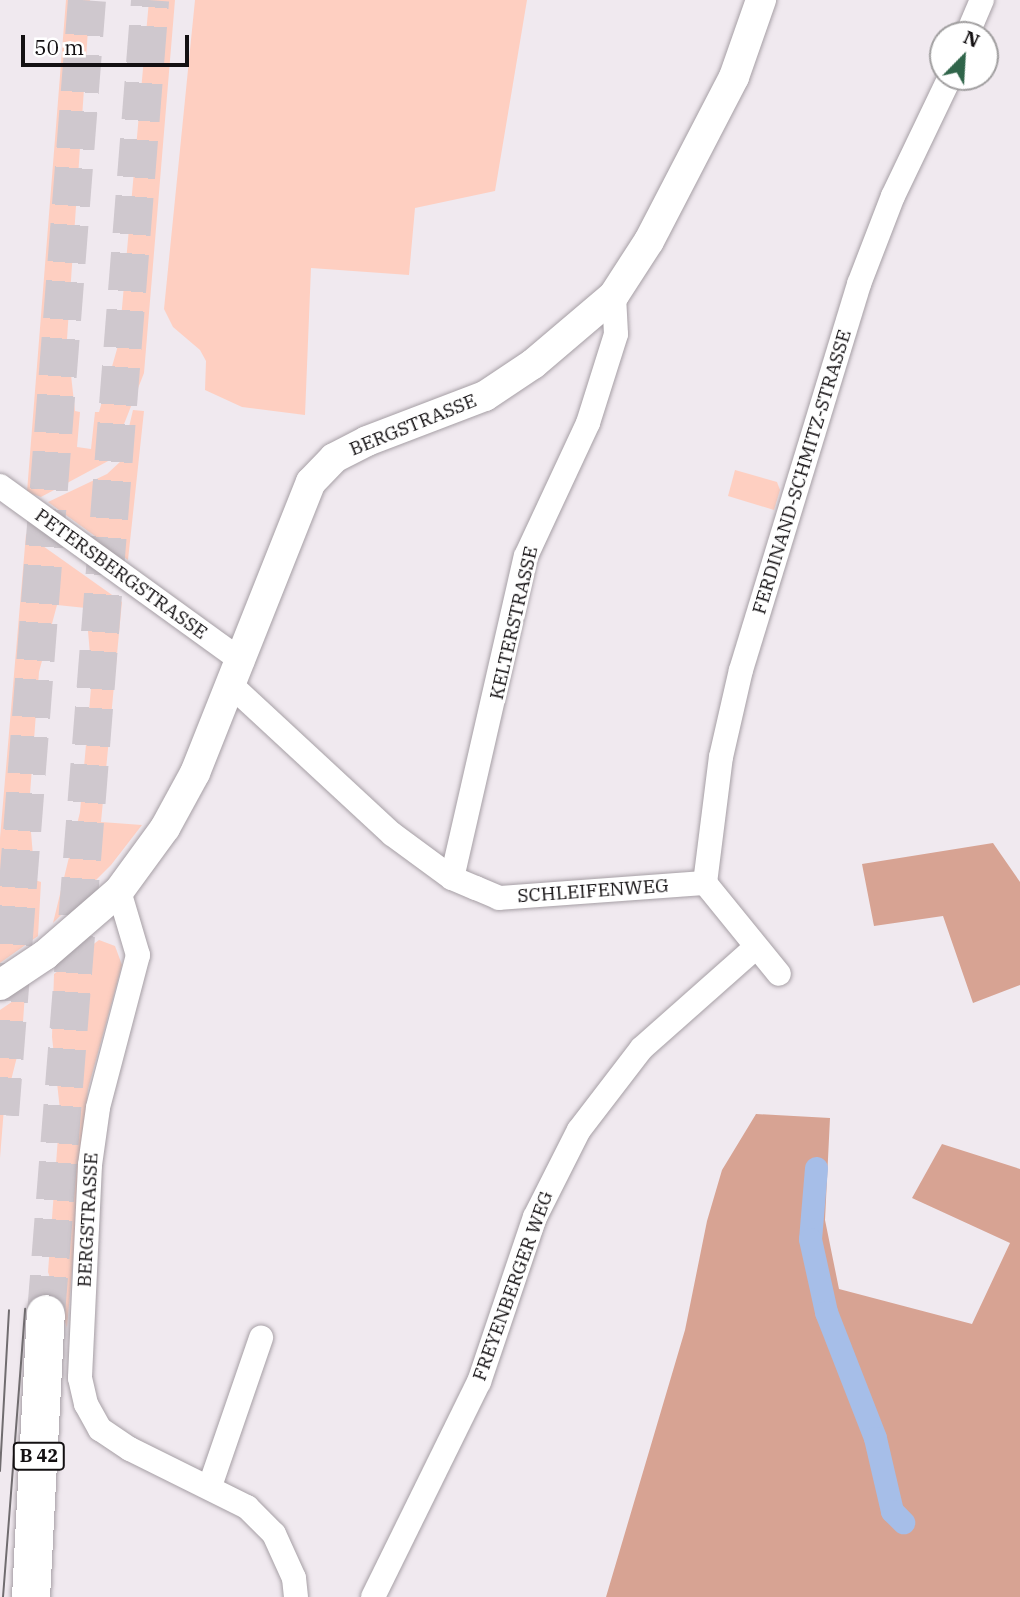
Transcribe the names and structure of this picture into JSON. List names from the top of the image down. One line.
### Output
{"streets":{"highway":["B 42"],"street":["BERGSTRASSE","FERDINAND-SCHMITZ-STRASSE","PETERSBERGSTRASSE","KELTERSTRASSE","SCHLEIFENWEG","FREYENBERGER WEG"]},"crossings":[["BERGSTRASSE","PETERSBERGSTRASSE"],["BERGSTRASSE","KELTERSTRASSE"],["BERGSTRASSE","SCHLEIFENWEG"],["FERDINAND-SCHMITZ-STRASSE","SCHLEIFENWEG"],["PETERSBERGSTRASSE","SCHLEIFENWEG"],["KELTERSTRASSE","SCHLEIFENWEG"]],"scale_bar":"50 m","north":"top right"}
